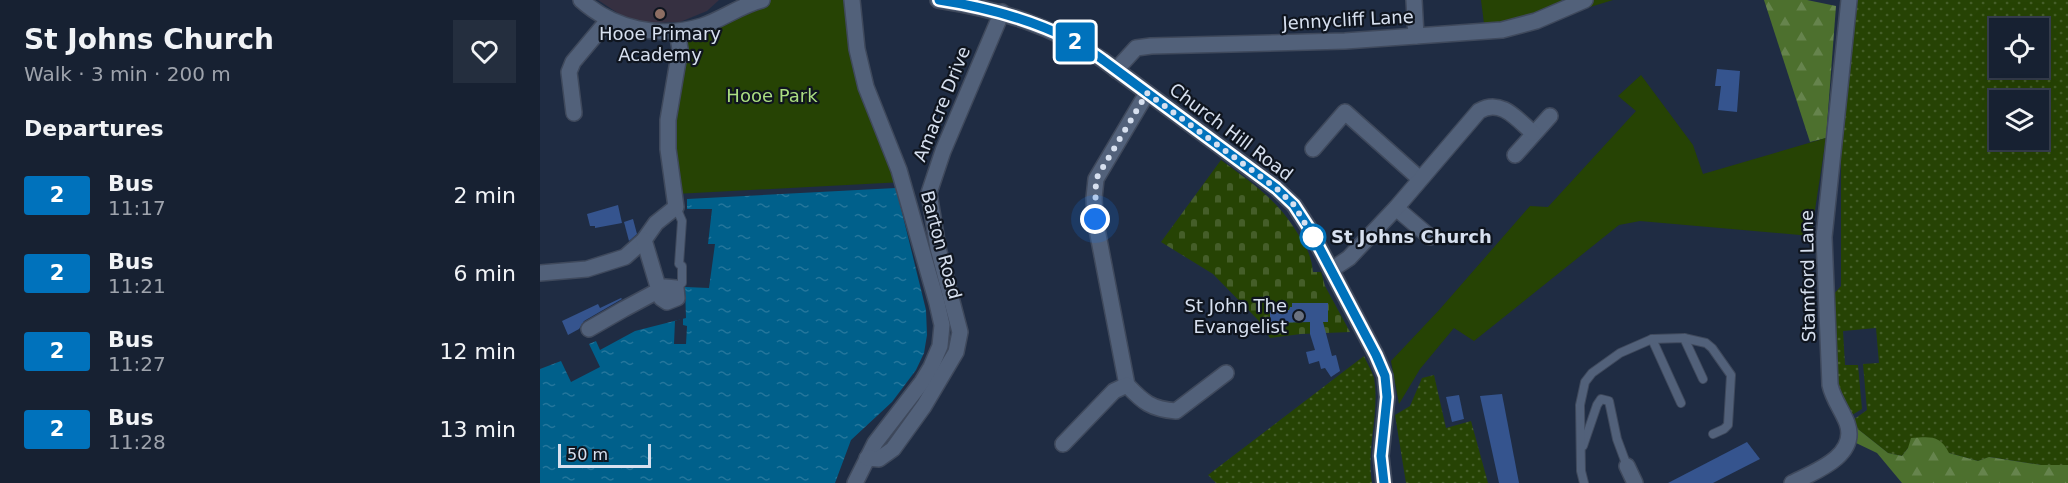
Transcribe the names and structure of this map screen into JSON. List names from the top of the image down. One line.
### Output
{"streets":{"street":["Jennycliff Lane","Amacre Drive","Church Hill Road","Barton Road","Stamford Lane"]},"crossings":[["Jennycliff Lane","Church Hill Road"],["Amacre Drive","Church Hill Road"],["Amacre Drive","Barton Road"]],"parks":["Hooe Park"],"places":["Hooe Primary Academy","St Johns Church","St John The Evangelist"],"lines":["bus line 2"],"scale_bar":"50 m","page":{"heading":[["St Johns Church","Walk · 3 min · 200 m"],"Departures"],"on_map":"2","list":[{"mark":"2","name":"Bus","note":"11:17","value":"2 min"},{"mark":"2","name":"Bus","note":"11:21","value":"6 min"},{"mark":"2","name":"Bus","note":"11:27","value":"12 min"},{"mark":"2","name":"Bus","note":"11:28","value":"13 min"}],"scale":"50 m"}}
